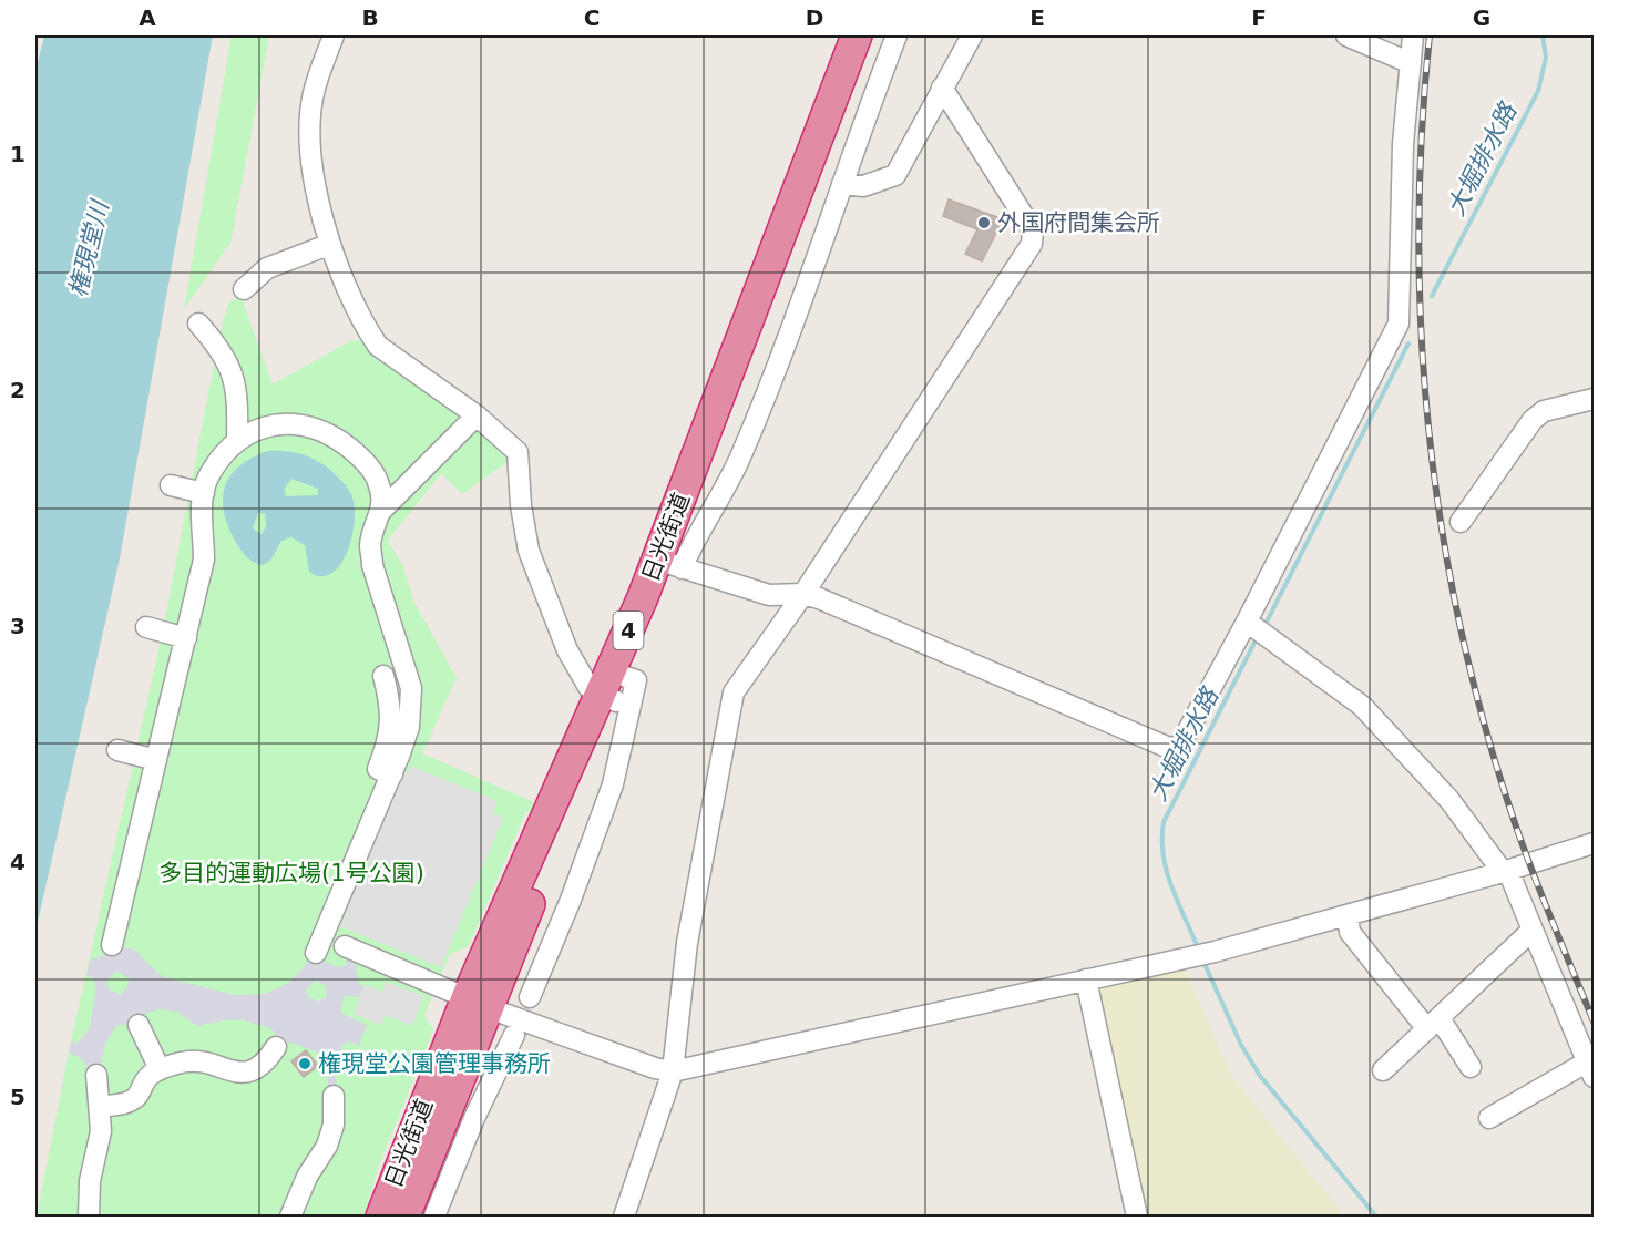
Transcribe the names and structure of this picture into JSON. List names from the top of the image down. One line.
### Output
{"streets":{"highway":["日光街道","4"]},"water":["大堀排水路","権現堂川"],"parks":["多目的運動広場(1号公園)"],"places":["外国府間集会所","権現堂公園管理事務所"],"grid":{"columns":["A","B","C","D","E","F","G"],"rows":["1","2","3","4","5"]}}
